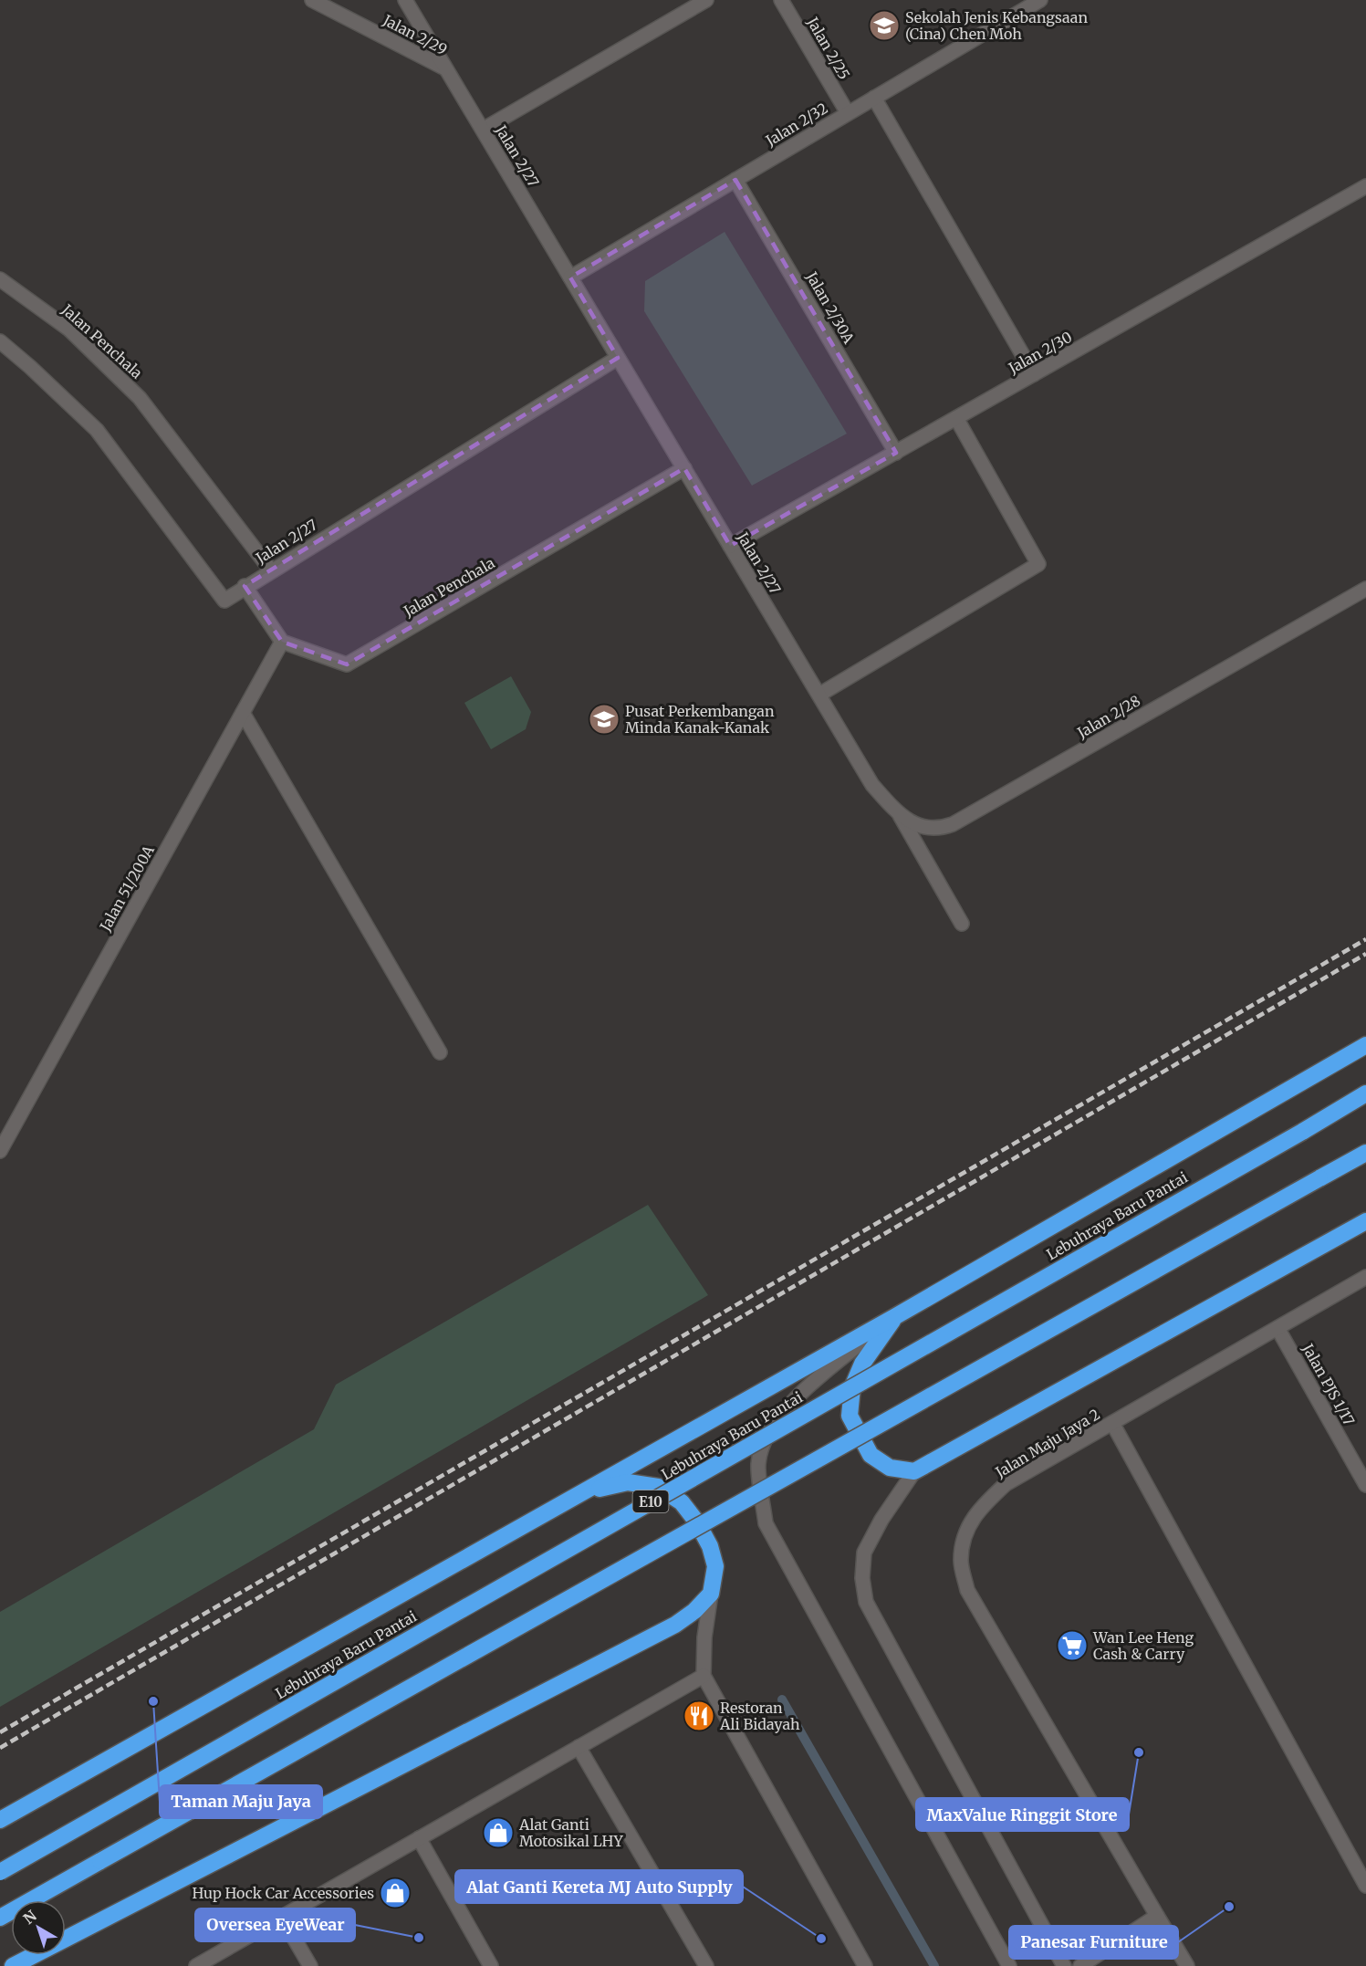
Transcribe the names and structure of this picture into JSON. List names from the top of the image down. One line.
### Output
{"streets":{"highway":["Lebuhraya Baru Pantai","E10"],"street":["Jalan 2/29","Jalan 2/25","Jalan 2/32","Jalan 2/27","Jalan 2/30A","Jalan Penchala","Jalan 2/30","Jalan 2/28","Jalan 51/200A","Jalan PJS 1/17","Jalan Maju Jaya 2"]},"crossings":[["Jalan 2/29","Jalan 2/27"],["Jalan 2/25","Jalan 2/32"],["Jalan 2/32","Jalan 2/27"],["Jalan 2/32","Jalan 2/30A"],["Jalan 2/27","Jalan Penchala"],["Jalan 2/27","Jalan 2/30"],["Jalan 2/27","Jalan 2/28"],["Jalan 2/30A","Jalan 2/30"],["Jalan Penchala","Jalan 51/200A"],["Jalan PJS 1/17","Jalan Maju Jaya 2"]],"places":{"school or university":["Sekolah Jenis Kebangsaan (Cina) Chen Moh","Pusat Perkembangan Minda Kanak-Kanak"],"supermarket":["Wan Lee Heng Cash & Carry"],"other":["Taman Maju Jaya","MaxValue Ringgit Store","Panesar Furniture","Oversea EyeWear","Alat Ganti Kereta MJ Auto Supply"],"restaurant":["Restoran Ali Bidayah"],"shop":["Alat Ganti Motosikal LHY","Hup Hock Car Accessories"]},"north":"top left"}
